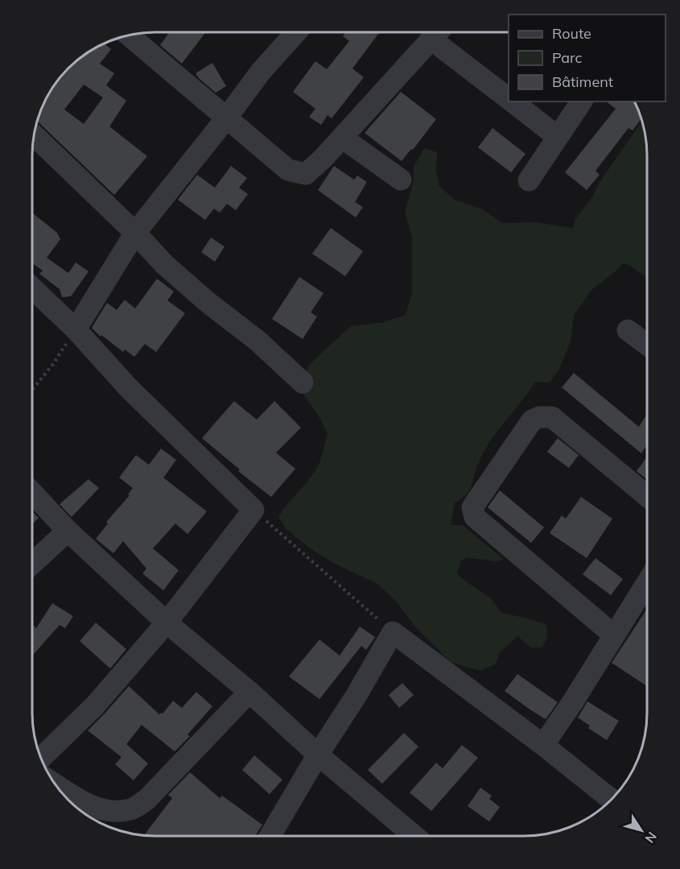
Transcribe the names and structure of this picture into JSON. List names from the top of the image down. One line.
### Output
{"legend":["Route","Parc","Bâtiment"],"north":"bottom right"}
